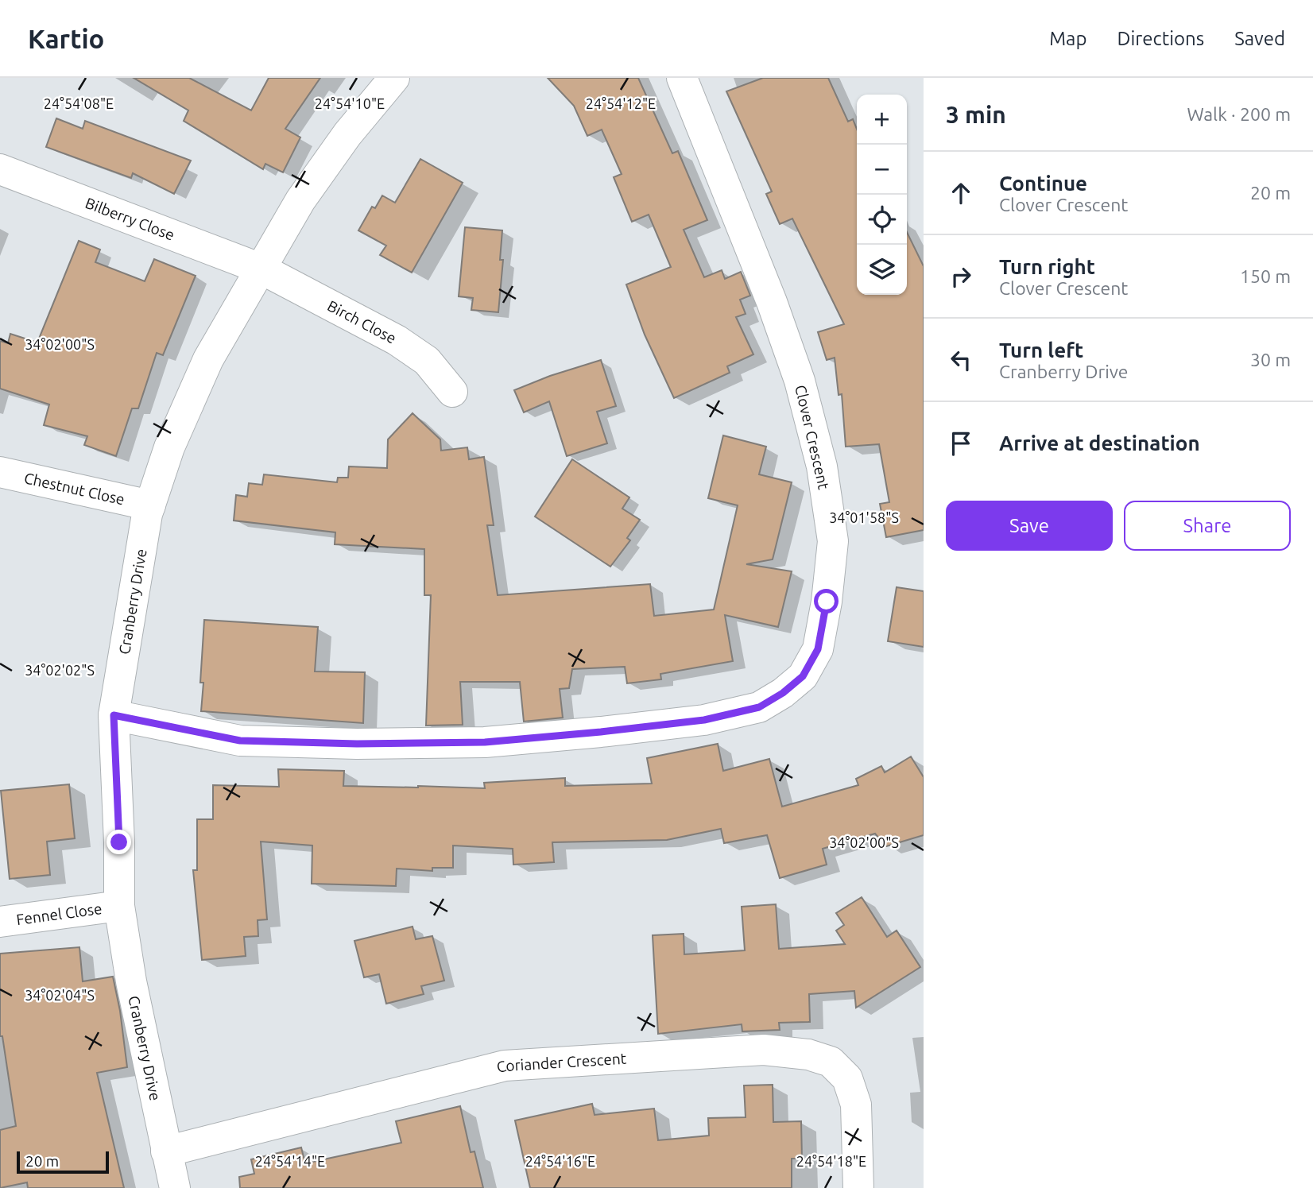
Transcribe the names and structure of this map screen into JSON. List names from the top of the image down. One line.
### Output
{"streets":{"street":["Bilberry Close","Birch Close","Clover Crescent","Chestnut Close","Cranberry Drive","Fennel Close","Coriander Crescent"]},"crossings":[["Bilberry Close","Birch Close"],["Bilberry Close","Cranberry Drive"],["Birch Close","Cranberry Drive"],["Clover Crescent","Cranberry Drive"],["Chestnut Close","Cranberry Drive"],["Cranberry Drive","Fennel Close"],["Cranberry Drive","Coriander Crescent"]],"scale_bar":"20 m","page":{"header":"Kartio","nav":["Map","Directions","Saved"],"heading":["3 min","Walk · 200 m"],"map_buttons":["+","−"],"list":[["Continue","Clover Crescent","20 m"],["Turn right","Clover Crescent","150 m"],["Turn left","Cranberry Drive","30 m"],"Arrive at destination"],"buttons":["Save","Share"],"scale":"20 m"},"coordinates":["24°54'08\"E","24°54'10\"E","24°54'12\"E","34°02'00\"S","34°01'58\"S","34°02'02\"S","34°02'04\"S","24°54'14\"E","24°54'16\"E","24°54'18\"E"]}
